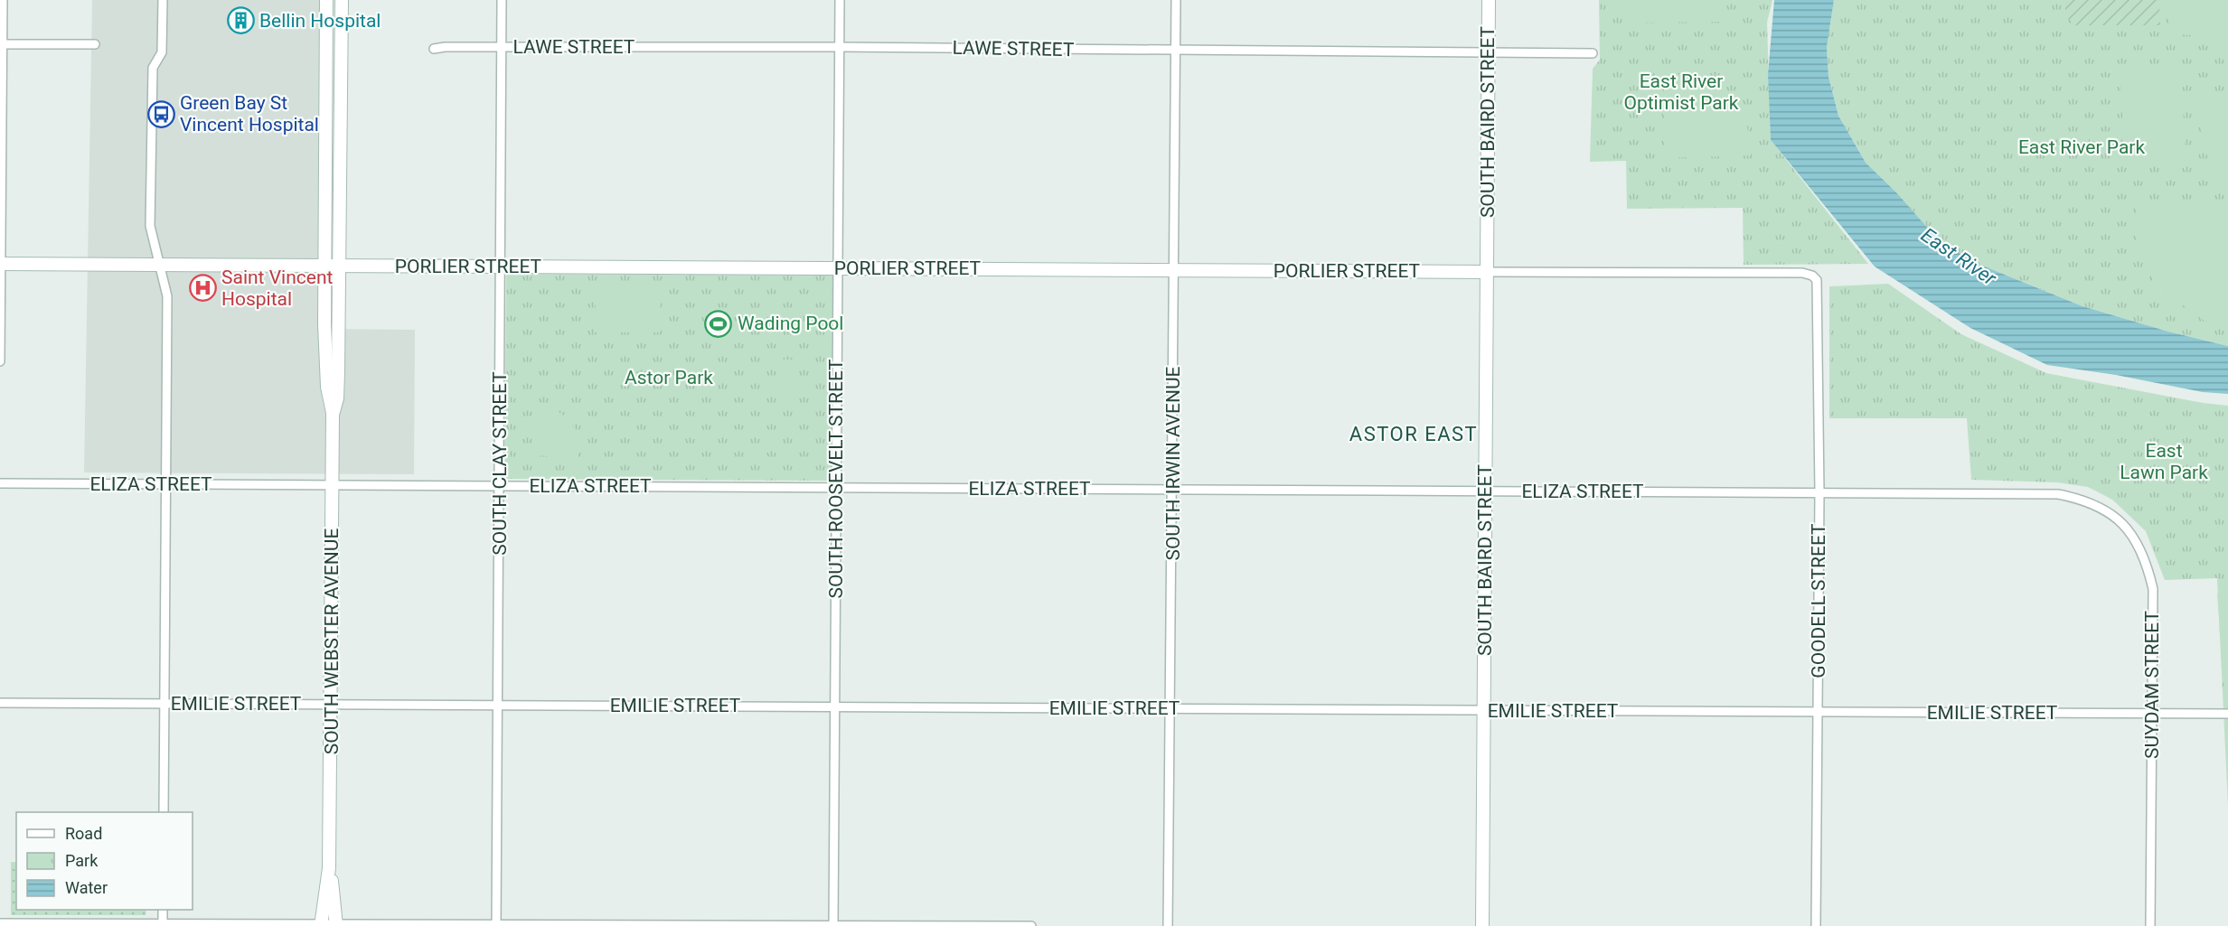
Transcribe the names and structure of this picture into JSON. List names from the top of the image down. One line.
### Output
{"streets":{"street":["LAWE STREET","SOUTH BAIRD STREET","PORLIER STREET","SOUTH CLAY STREET","SOUTH IRWIN AVENUE","SOUTH ROOSEVELT STREET","ELIZA STREET","GOODELL STREET","SOUTH WEBSTER AVENUE","SUYDAM STREET","EMILIE STREET"]},"crossings":[["LAWE STREET","SOUTH BAIRD STREET"],["LAWE STREET","SOUTH CLAY STREET"],["LAWE STREET","SOUTH IRWIN AVENUE"],["LAWE STREET","SOUTH ROOSEVELT STREET"],["SOUTH BAIRD STREET","PORLIER STREET"],["SOUTH BAIRD STREET","ELIZA STREET"],["SOUTH BAIRD STREET","EMILIE STREET"],["PORLIER STREET","SOUTH CLAY STREET"],["PORLIER STREET","SOUTH IRWIN AVENUE"],["PORLIER STREET","SOUTH ROOSEVELT STREET"],["PORLIER STREET","GOODELL STREET"],["PORLIER STREET","SOUTH WEBSTER AVENUE"],["SOUTH CLAY STREET","ELIZA STREET"],["SOUTH CLAY STREET","EMILIE STREET"],["SOUTH IRWIN AVENUE","ELIZA STREET"],["SOUTH IRWIN AVENUE","EMILIE STREET"],["SOUTH ROOSEVELT STREET","ELIZA STREET"],["SOUTH ROOSEVELT STREET","EMILIE STREET"],["ELIZA STREET","GOODELL STREET"],["ELIZA STREET","SOUTH WEBSTER AVENUE"],["ELIZA STREET","SUYDAM STREET"],["GOODELL STREET","EMILIE STREET"],["SOUTH WEBSTER AVENUE","EMILIE STREET"],["SUYDAM STREET","EMILIE STREET"]],"districts":["ASTOR EAST"],"water":["East River"],"parks":["East River Optimist Park","East River Park","Astor Park","East Lawn Park"],"places":{"building":["Bellin Hospital"],"bus stop":["Green Bay St Vincent Hospital"],"hospital":["Saint Vincent Hospital"],"sports":["Wading Pool"]},"legend":["Road","Park","Water"]}
